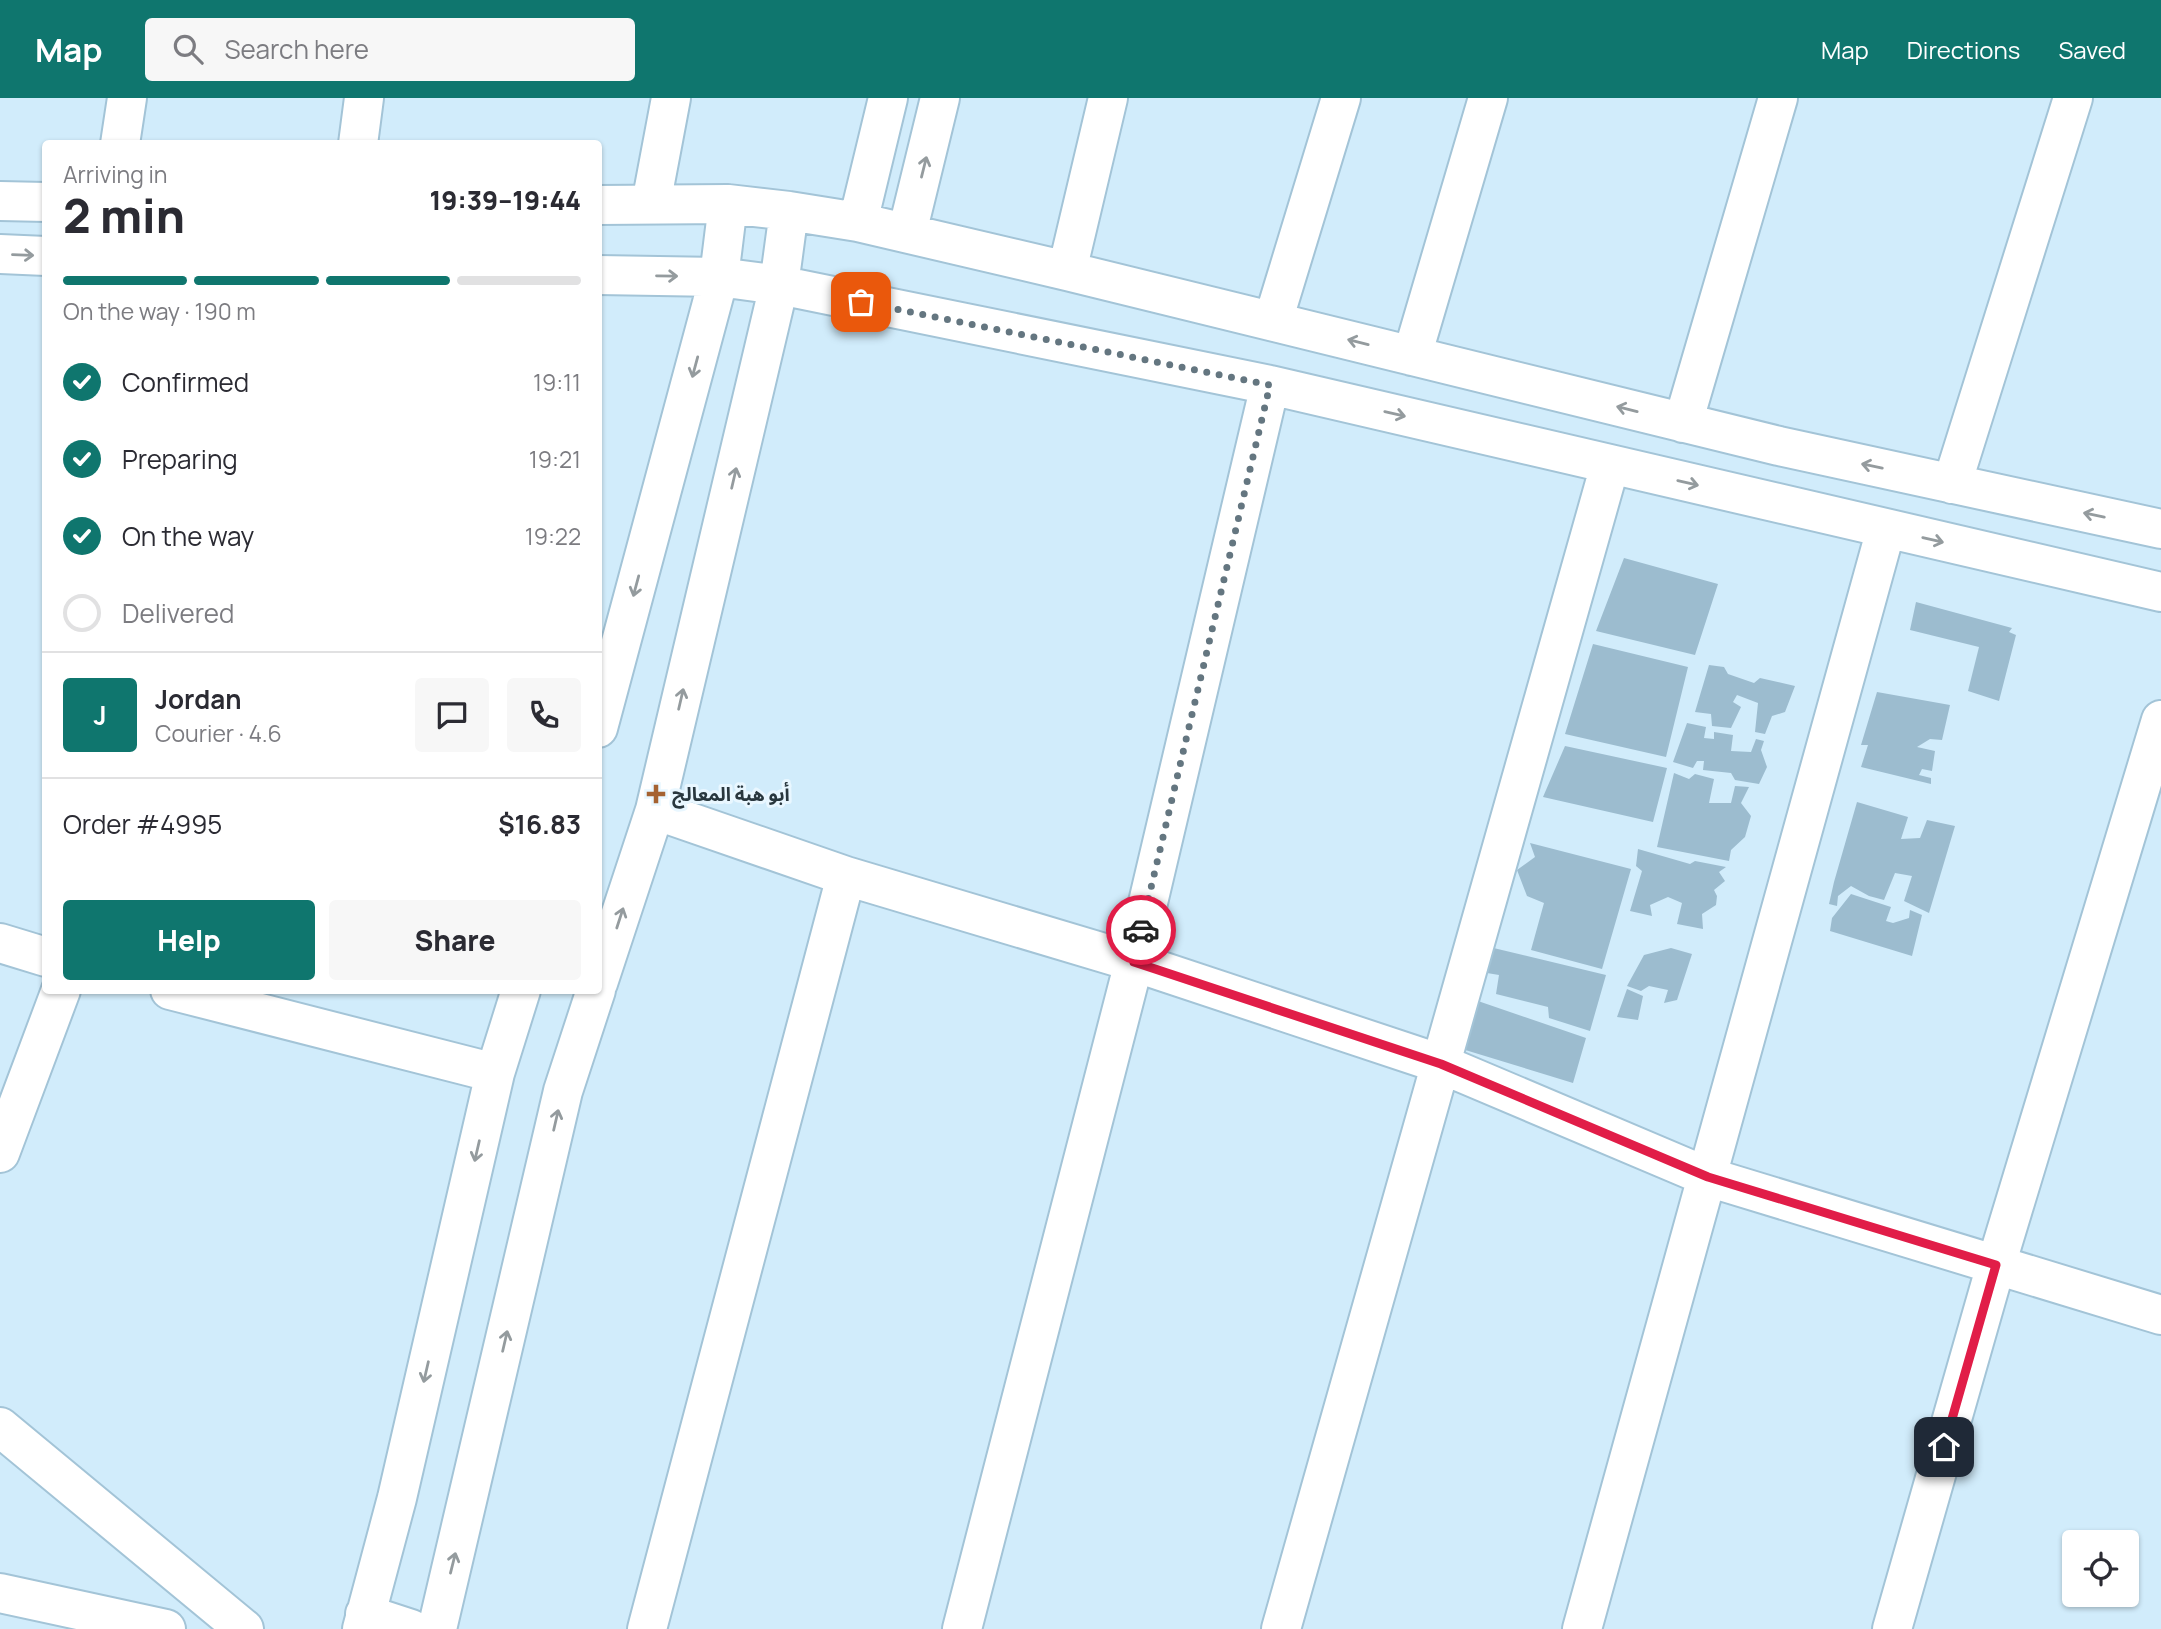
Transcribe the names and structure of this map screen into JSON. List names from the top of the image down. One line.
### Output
{"places":{"health":["أبو هبة المعالج"]},"page":{"header":"Map","search":"Search here","nav":["Map","Directions","Saved"],"heading":["2 min","Arriving in","19:39–19:44"],"panel":["Jordan","Courier · 4.6","Order #4995","$16.83"],"bar":"On the way · 190 m","list":[["Confirmed","19:11"],["Preparing","19:21"],["On the way","19:22"],"Delivered"],"round":"J","buttons":["Help","Share"]}}
